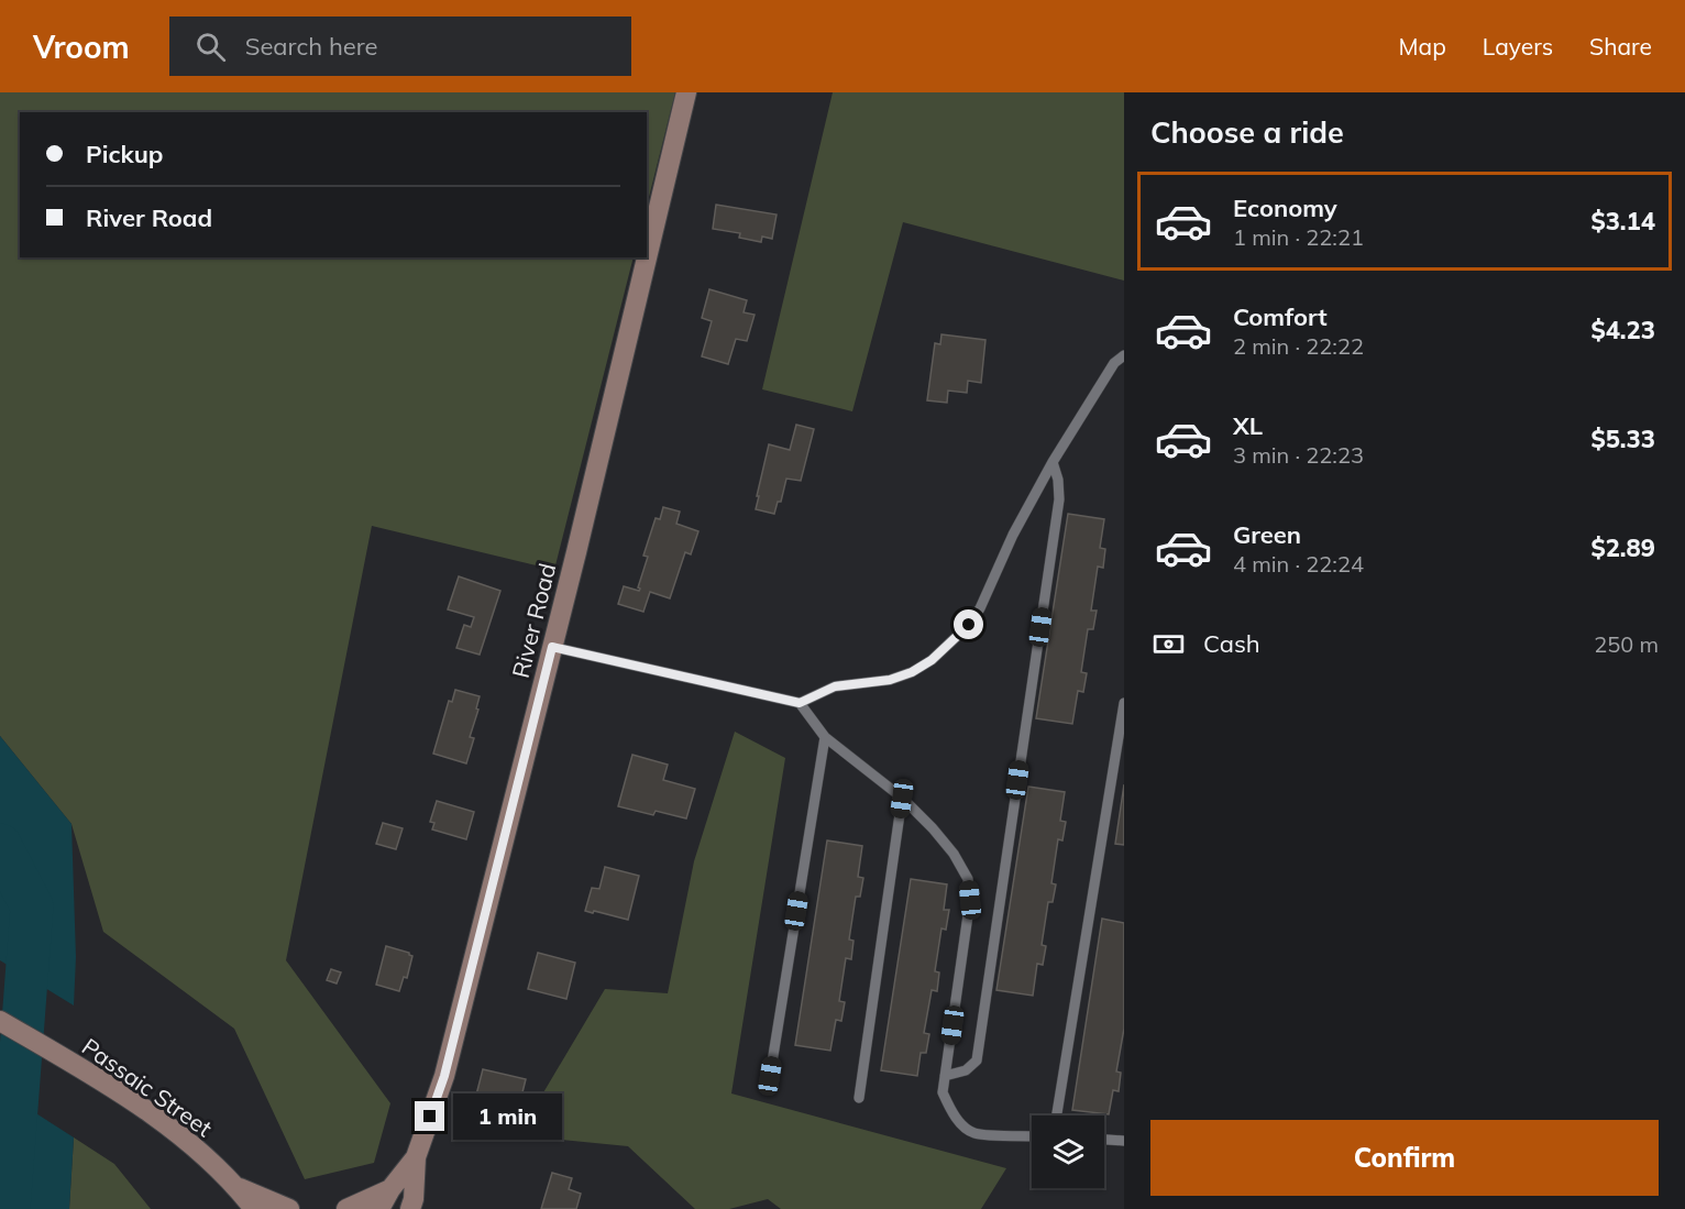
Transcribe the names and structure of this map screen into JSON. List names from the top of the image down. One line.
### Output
{"streets":{"street":["River Road","Passaic Street"]},"page":{"header":"Vroom","search":"Search here","nav":["Map","Layers","Share"],"heading":"Choose a ride","banner":["Pickup","River Road"],"list":[{"name":"Economy","note":"1 min · 22:21","value":"$3.14"},{"name":"Comfort","note":"2 min · 22:22","value":"$4.23"},{"name":"XL","note":"3 min · 22:23","value":"$5.33"},{"name":"Green","note":"4 min · 22:24","value":"$2.89"}],"pay":["Cash","250 m"],"bubble":"1 min","buttons":"Confirm"}}
